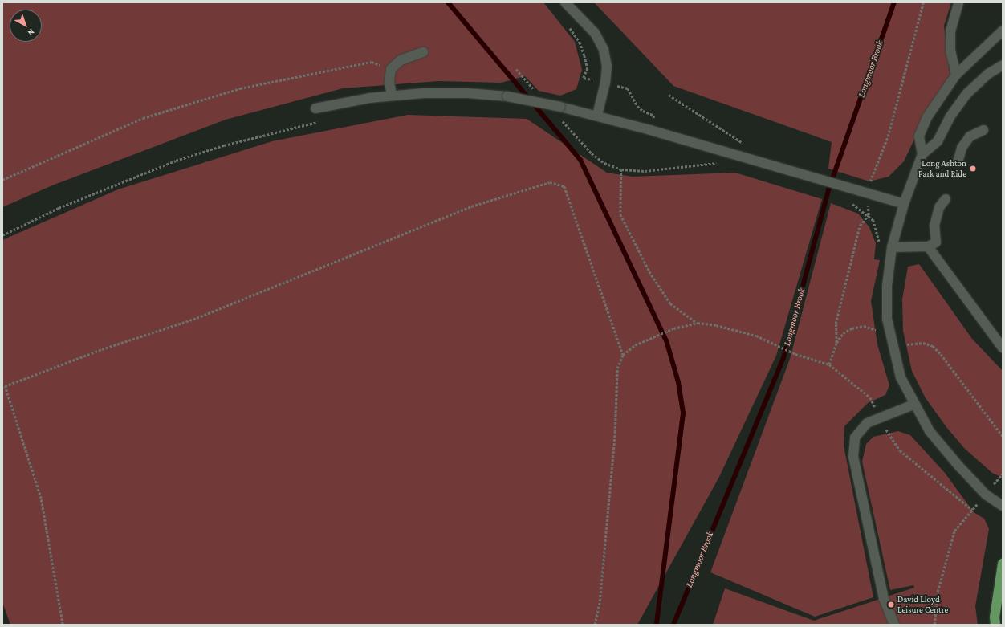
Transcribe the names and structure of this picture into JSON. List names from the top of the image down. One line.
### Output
{"water":["Longmoor Brook"],"places":["Long Ashton Park and Ride","David Lloyd Leisure Centre"],"north":"bottom right"}
